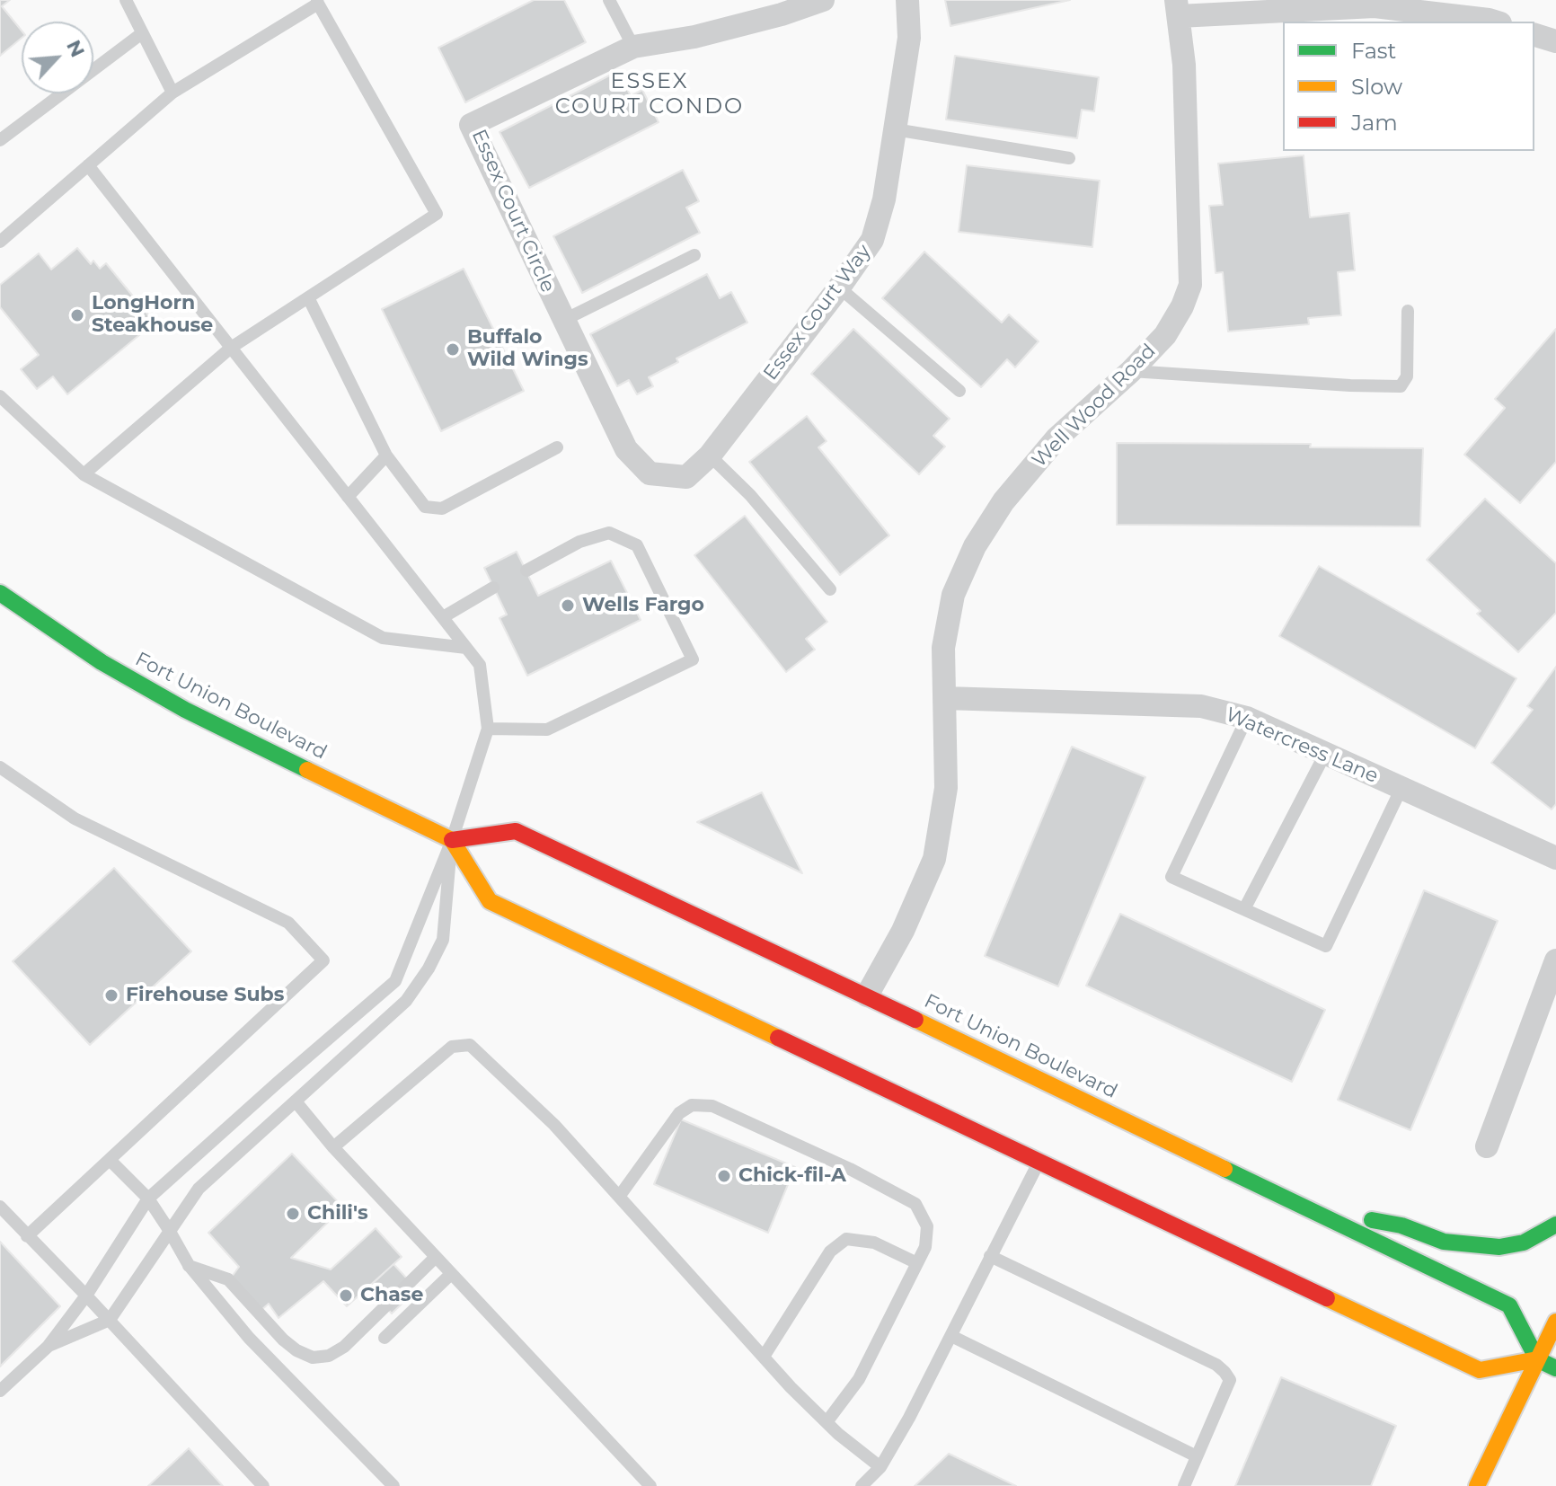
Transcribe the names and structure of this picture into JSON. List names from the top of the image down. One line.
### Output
{"streets":{"main road":["Fort Union Boulevard"],"street":["Essex Court Circle","Essex Court Way","Well Wood Road","Watercress Lane"]},"crossings":[["Essex Court Circle","Essex Court Way"],["Well Wood Road","Fort Union Boulevard"],["Well Wood Road","Watercress Lane"]],"districts":["ESSEX COURT CONDO"],"places":["LongHorn Steakhouse","Buffalo Wild Wings","Wells Fargo","Firehouse Subs","Chick-fil-A","Chili's","Chase"],"legend":["Fast","Slow","Jam"],"north":"top right"}
